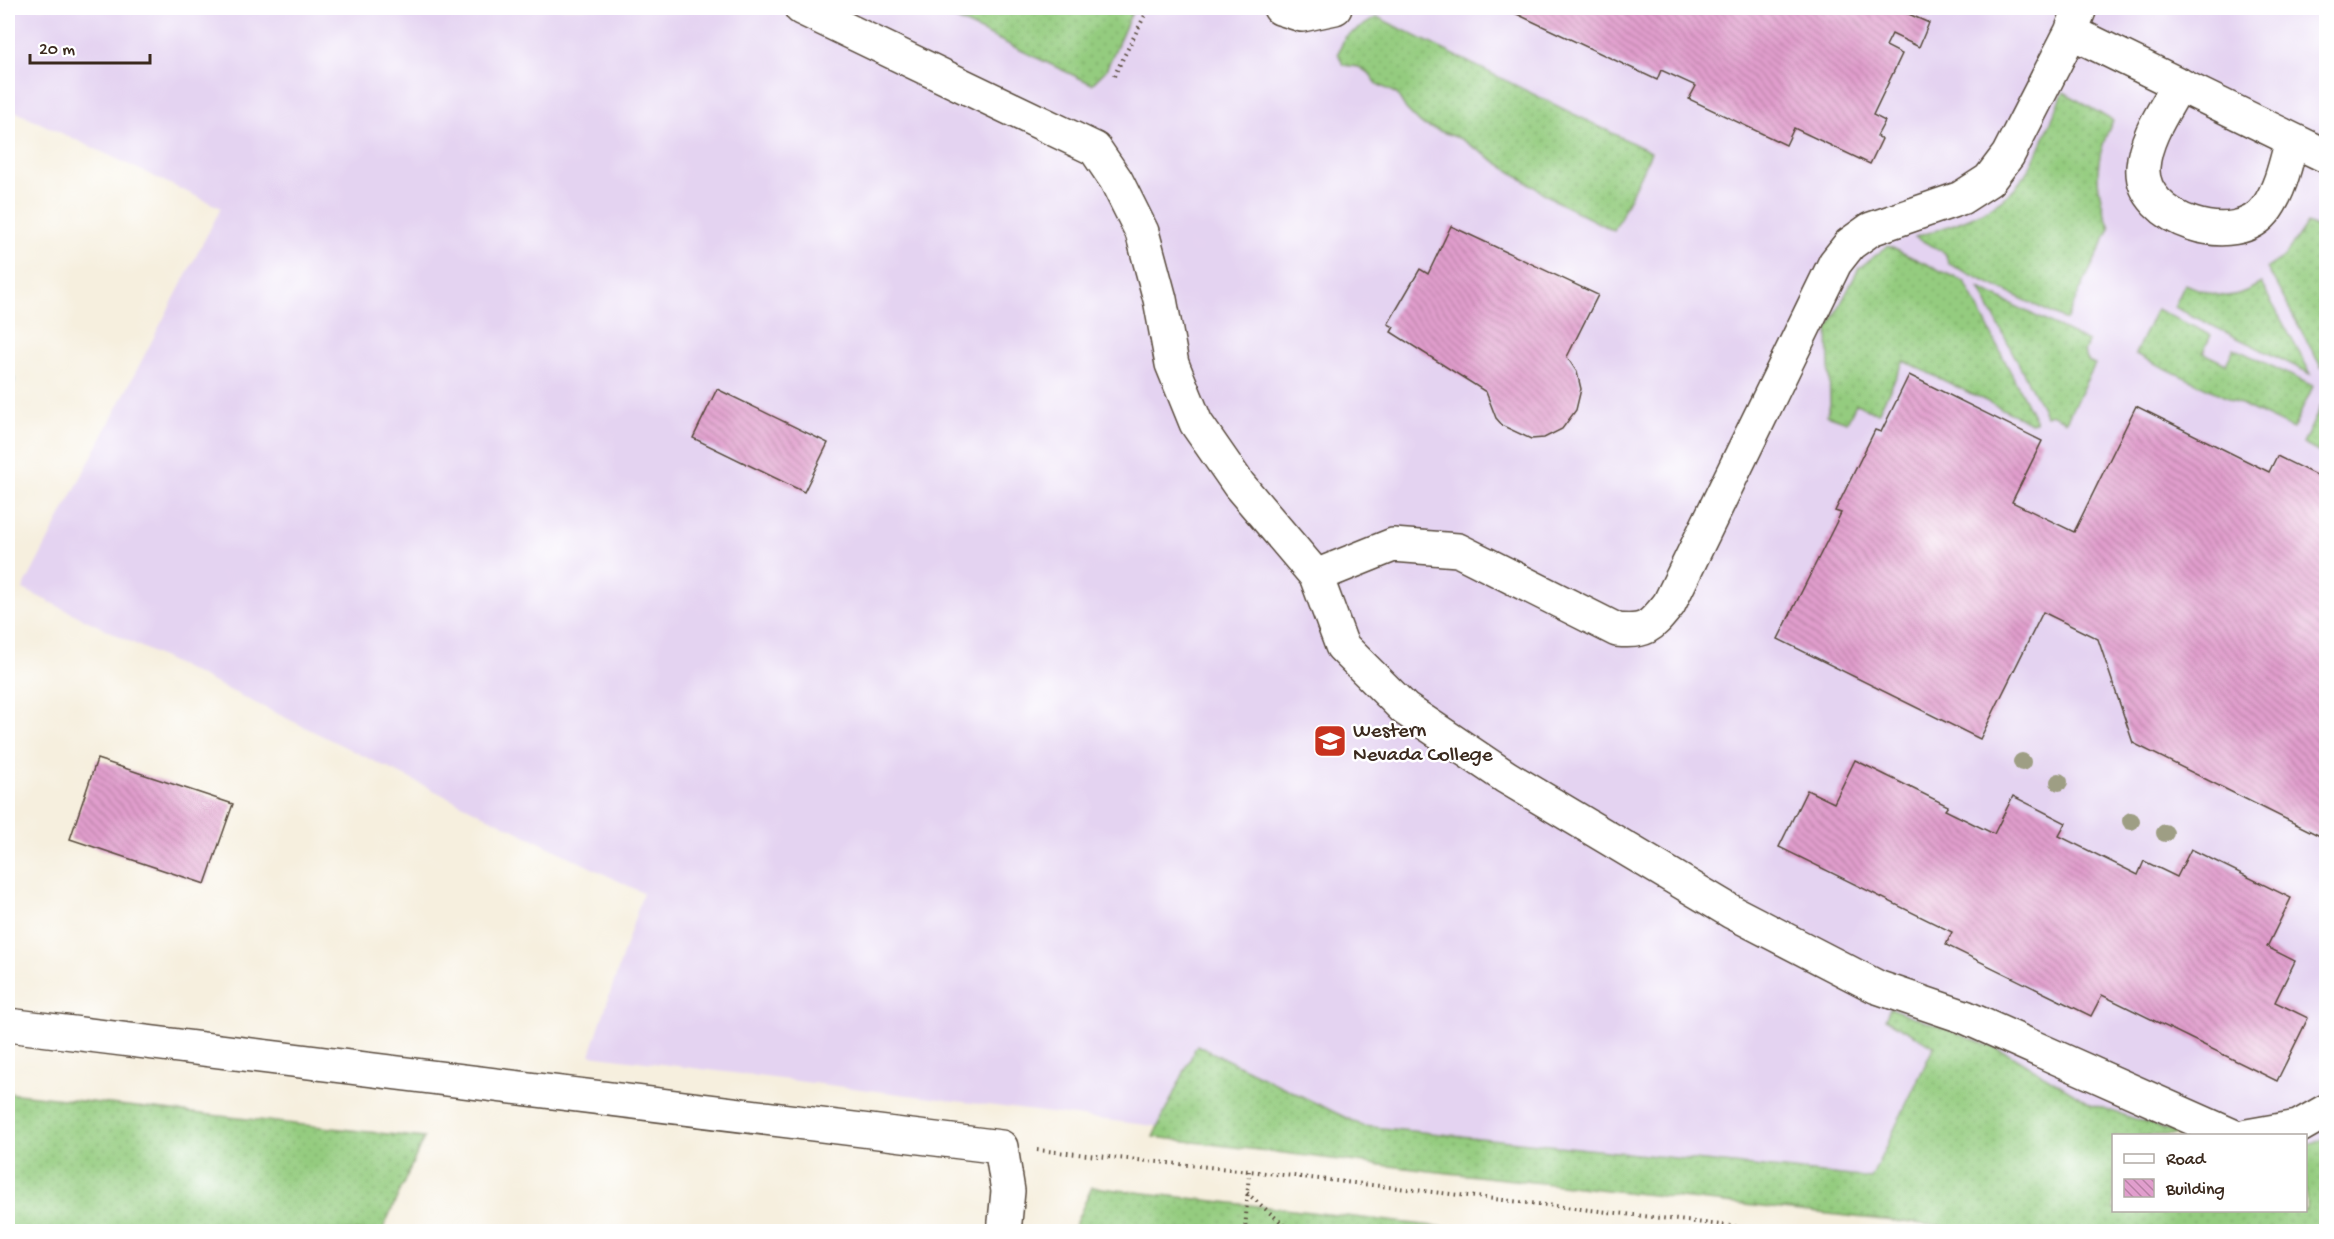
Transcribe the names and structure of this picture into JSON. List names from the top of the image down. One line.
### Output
{"places":{"school or university":["Western Nevada College"]},"legend":["Road","Building"],"scale_bar":"20 m"}
